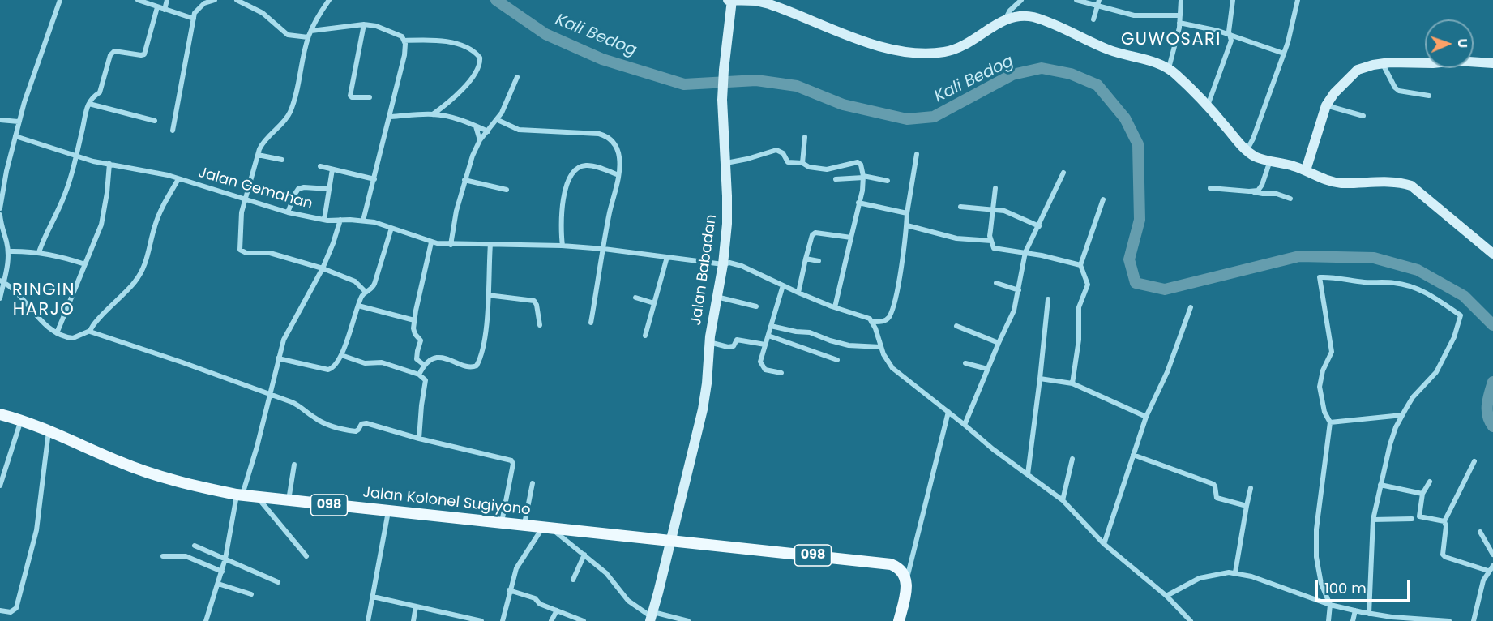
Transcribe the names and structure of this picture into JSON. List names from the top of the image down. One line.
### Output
{"streets":{"main road":["Jalan Babadan","Jalan Kolonel Sugiyono","098"],"street":["Jalan Gemahan"]},"crossings":[["Jalan Gemahan","Jalan Babadan"],["Jalan Babadan","Jalan Kolonel Sugiyono"],["Jalan Babadan","098"],["Jalan Kolonel Sugiyono","098"]],"districts":["GUWOSARI","RINGIN HARJO"],"water":["Kali Bedog"],"scale_bar":"100 m","north":"right"}
